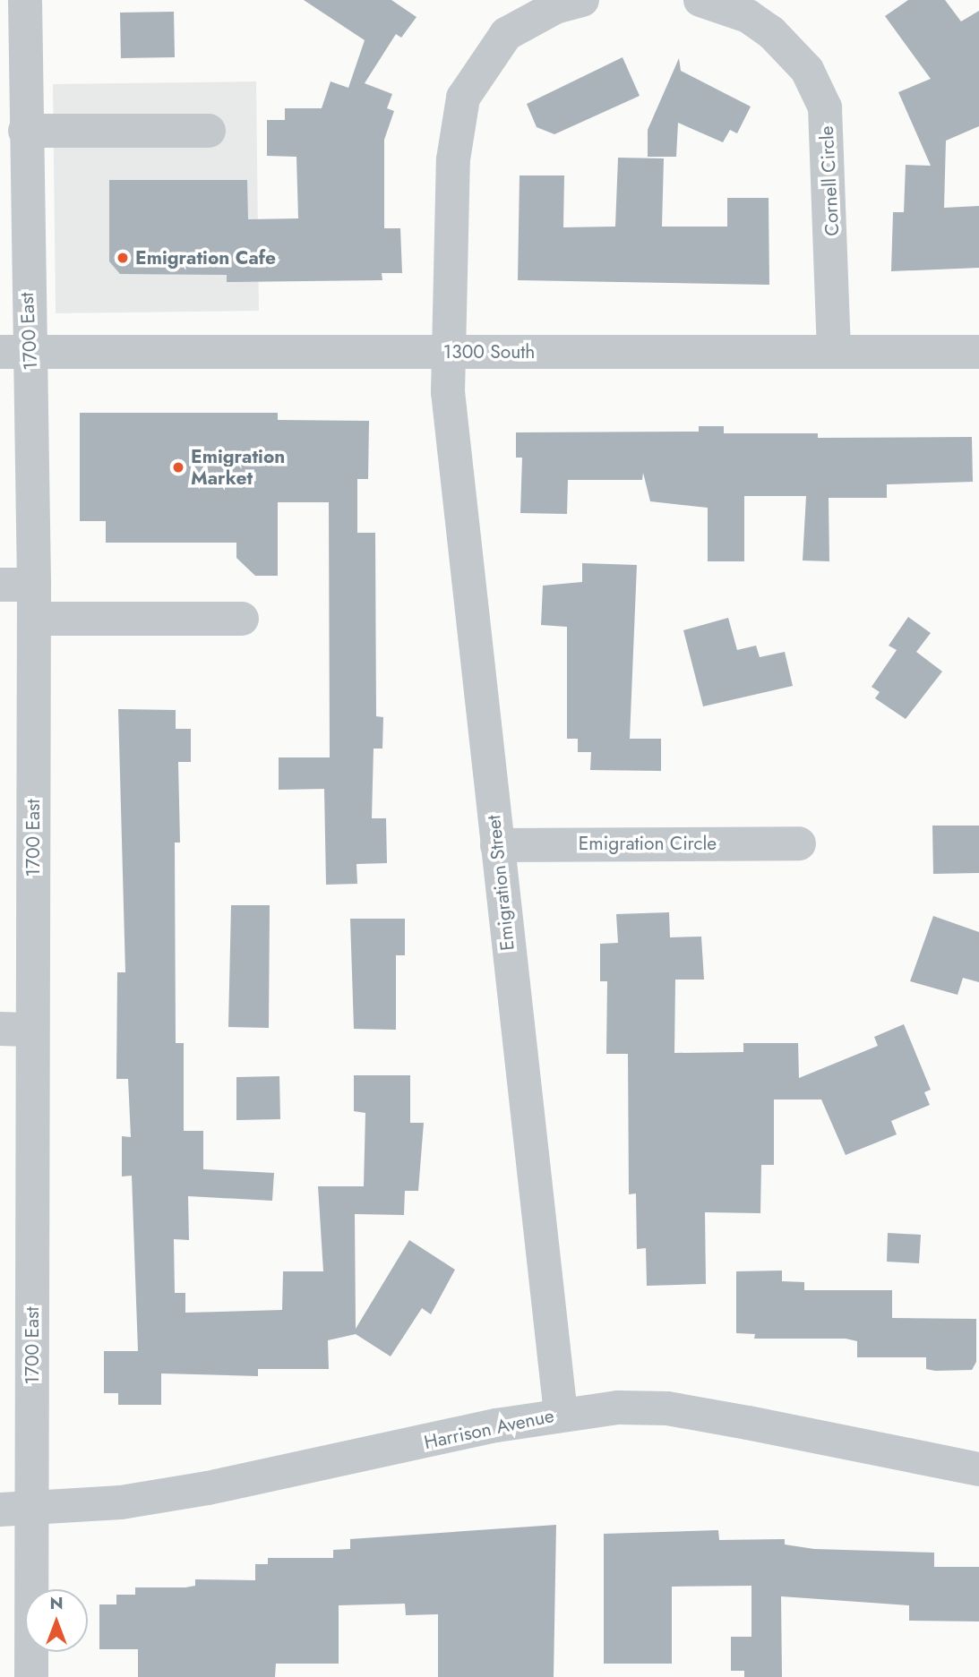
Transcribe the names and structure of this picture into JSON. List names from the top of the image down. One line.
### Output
{"streets":{"street":["Cornell Circle","1700 East","1300 South","Emigration Circle","Emigration Street","Harrison Avenue"]},"crossings":[["Cornell Circle","1300 South"],["1700 East","1300 South"],["1700 East","Harrison Avenue"],["1300 South","Emigration Street"],["Emigration Circle","Emigration Street"],["Emigration Street","Harrison Avenue"]],"places":["Emigration Cafe","Emigration Market"],"north":"top"}
